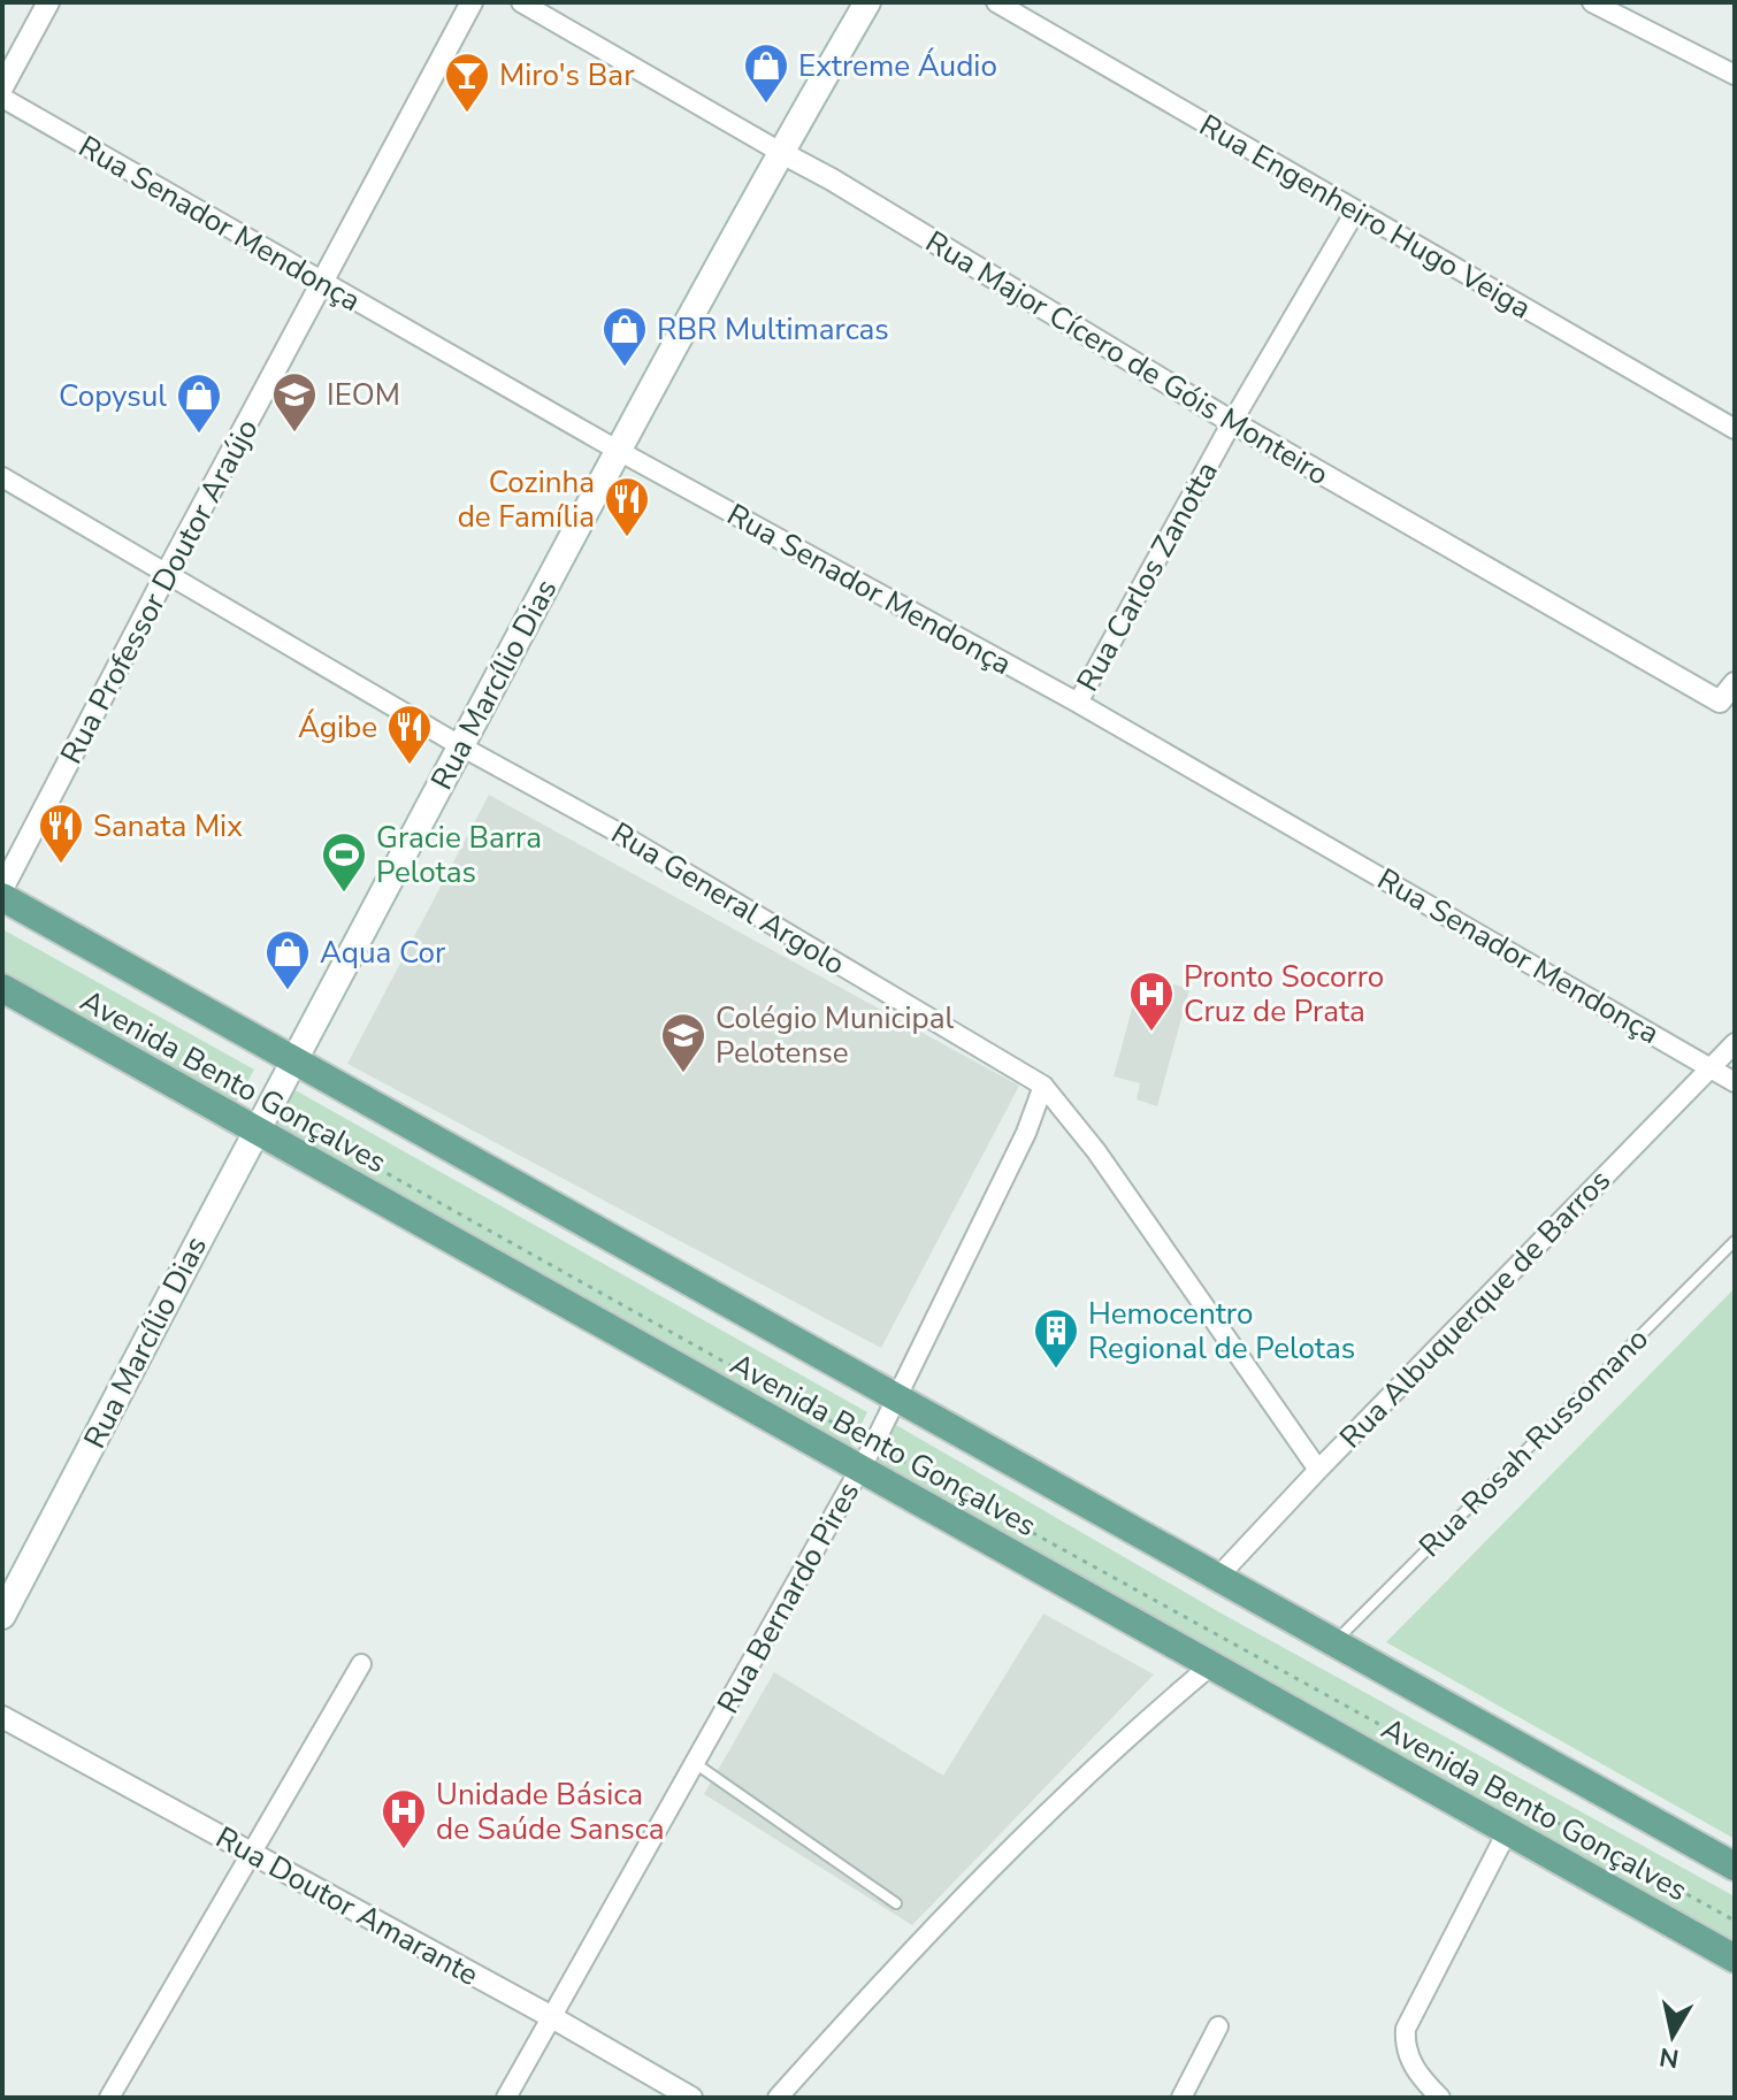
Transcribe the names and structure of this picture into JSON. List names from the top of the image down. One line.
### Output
{"streets":{"main road":["Rua Marcílio Dias","Avenida Bento Gonçalves"],"street":["Rua Engenheiro Hugo Veiga","Rua Senador Mendonça","Rua Major Cícero de Góis Monteiro","Rua Carlos Zanotta","Rua Professor Doutor Araújo","Rua General Argolo","Rua Albuquerque de Barros","Rua Bernardo Pires","Rua Doutor Amarante"],"lane":["Rua Rosah Russomano"]},"crossings":[["Rua Engenheiro Hugo Veiga","Rua Carlos Zanotta"],["Rua Senador Mendonça","Rua Carlos Zanotta"],["Rua Senador Mendonça","Rua Professor Doutor Araújo"],["Rua Senador Mendonça","Rua Marcílio Dias"],["Rua Senador Mendonça","Rua Albuquerque de Barros"],["Rua Major Cícero de Góis Monteiro","Rua Carlos Zanotta"],["Rua Major Cícero de Góis Monteiro","Rua Marcílio Dias"],["Rua Professor Doutor Araújo","Rua General Argolo"],["Rua Marcílio Dias","Rua General Argolo"],["Rua Marcílio Dias","Avenida Bento Gonçalves"],["Rua General Argolo","Rua Albuquerque de Barros"],["Rua General Argolo","Rua Bernardo Pires"],["Avenida Bento Gonçalves","Rua Albuquerque de Barros"],["Avenida Bento Gonçalves","Rua Rosah Russomano"],["Avenida Bento Gonçalves","Rua Bernardo Pires"],["Rua Bernardo Pires","Rua Doutor Amarante"]],"places":{"shop":["Extreme Áudio","RBR Multimarcas","Copysul","Aqua Cor"],"bar":["Miro's Bar"],"school or university":["IEOM","Colégio Municipal Pelotense"],"restaurant":["Cozinha de Família","Ágibe","Sanata Mix"],"sports":["Gracie Barra Pelotas"],"hospital":["Pronto Socorro Cruz de Prata","Unidade Básica de Saúde Sansca"],"building":["Hemocentro Regional de Pelotas"]},"north":"bottom"}
